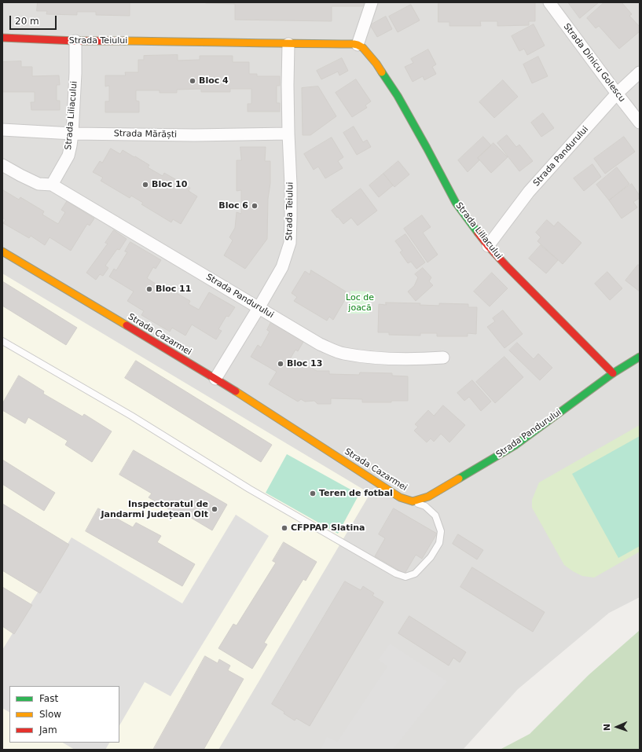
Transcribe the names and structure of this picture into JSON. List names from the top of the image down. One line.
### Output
{"streets":{"street":["Strada Teiului","Strada Dinicu Golescu","Strada Liliacului","Strada Mărăști","Strada Pandurului","Strada Cazarmei"]},"crossings":[["Strada Teiului","Strada Liliacului"],["Strada Teiului","Strada Mărăști"],["Strada Teiului","Strada Pandurului"],["Strada Teiului","Strada Cazarmei"],["Strada Dinicu Golescu","Strada Pandurului"],["Strada Liliacului","Strada Mărăști"],["Strada Liliacului","Strada Pandurului"],["Strada Pandurului","Strada Cazarmei"]],"parks":["Loc de joacă"],"places":["Bloc 4","Bloc 10","Bloc 6","Bloc 11","Bloc 13","Teren de fotbal","Inspectoratul de Jandarmi Județean Olt","CFPPAP Slatina"],"legend":["Fast","Slow","Jam"],"scale_bar":"20 m","north":"left"}
